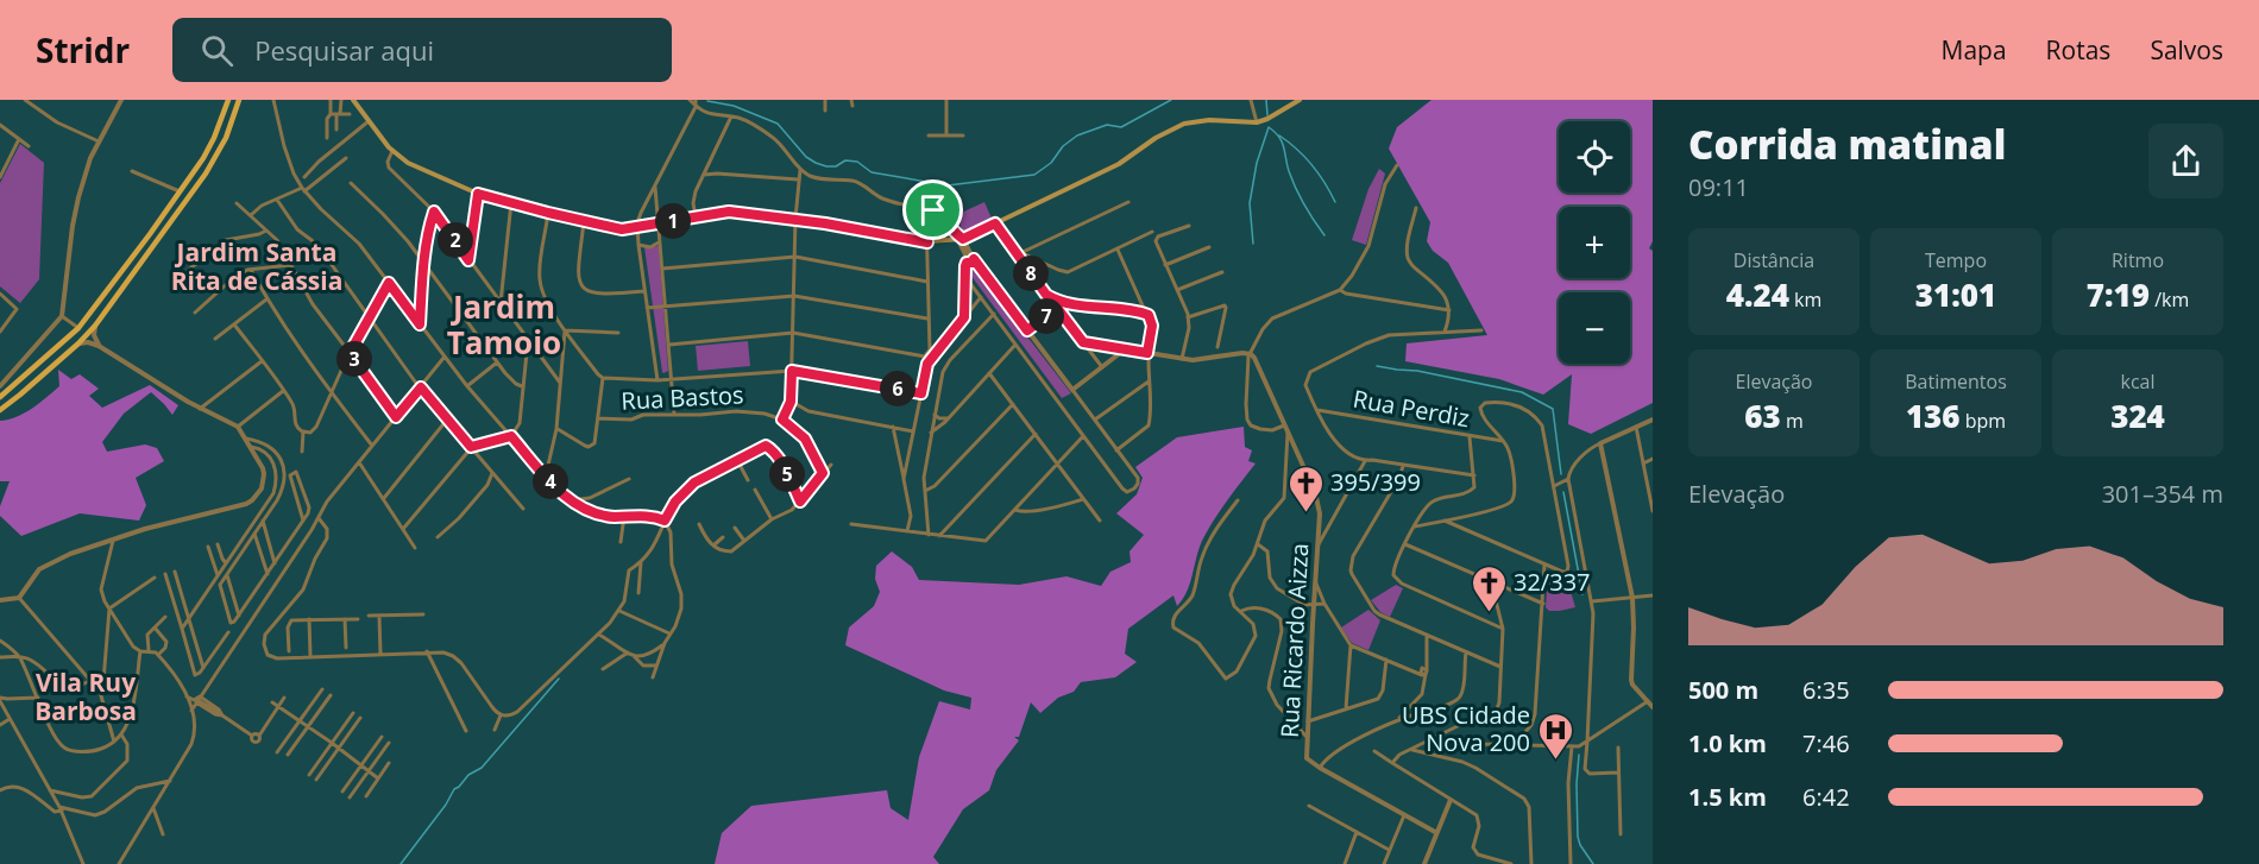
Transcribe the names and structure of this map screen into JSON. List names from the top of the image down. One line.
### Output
{"streets":{"street":["Rua Bastos","Rua Perdiz","Rua Ricardo Aizza"]},"districts":["Jardim Santa Rita de Cássia","Jardim Tamoio","Vila Ruy Barbosa"],"places":{"church":["395/399","32/337"],"hospital":["UBS Cidade Nova 200"]},"page":{"header":"Stridr","search":"Pesquisar aqui","nav":["Mapa","Rotas","Salvos"],"heading":["Corrida matinal","09:11"],"map_buttons":["+","−"],"pins":["1","2","8","7","3","6","5","4"],"stats":[["Distância","4.24 km"],["Tempo","31:01"],["Ritmo","7:19 /km"],["Elevação","63 m"],["Batimentos","136 bpm"],["kcal","324"]],"chart":["Elevação","301–354 m"],"list":[{"name":"500 m","note":"6:35"},{"name":"1.0 km","note":"7:46"},{"name":"1.5 km","note":"6:42"}]}}
